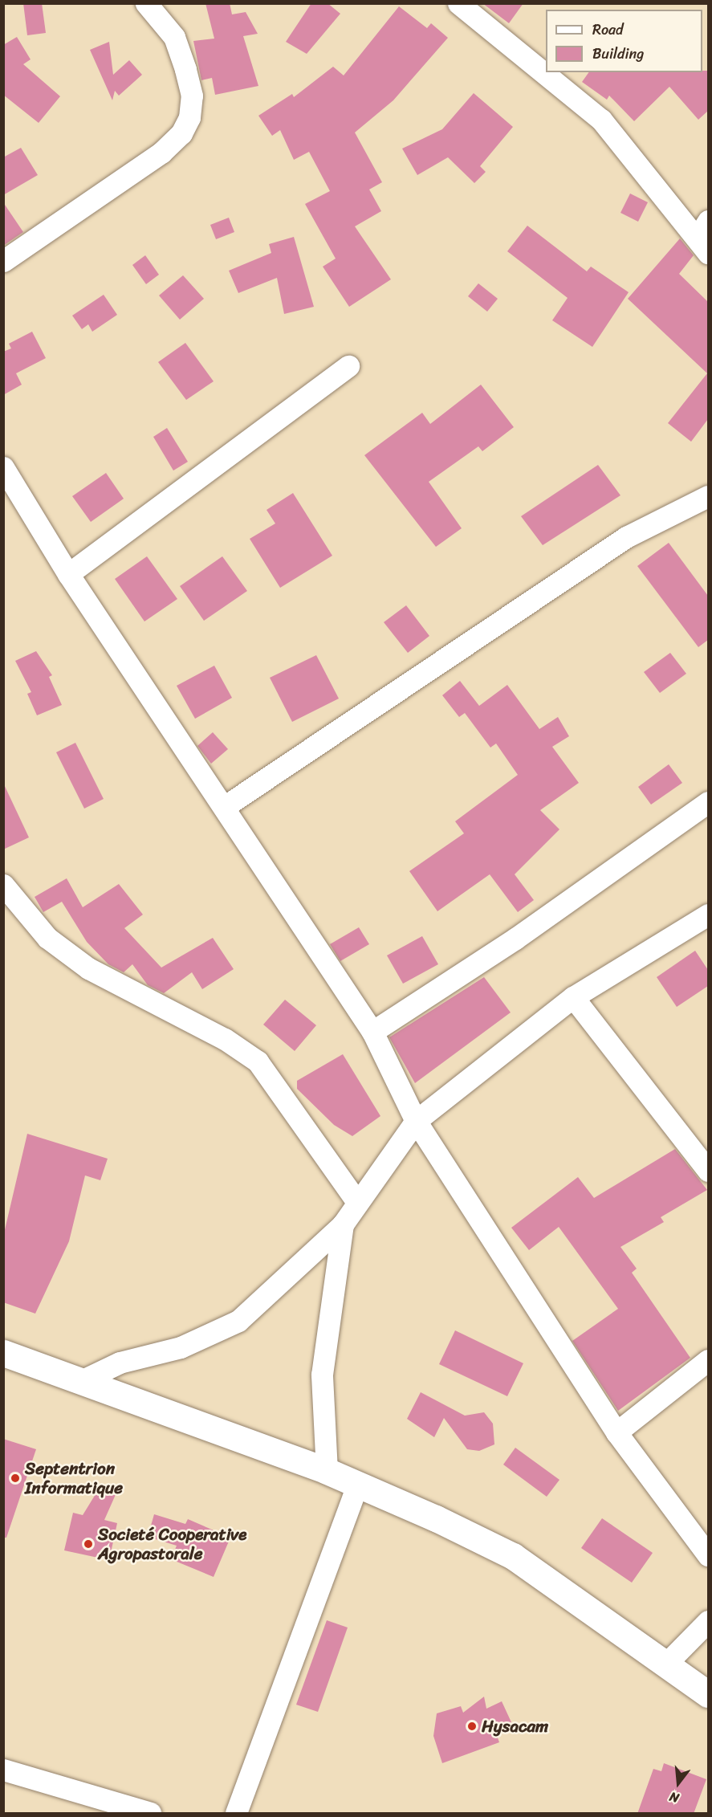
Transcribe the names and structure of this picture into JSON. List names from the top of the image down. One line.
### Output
{"places":["Septentrion Informatique","Societé Cooperative Agropastorale","Hysacam"],"legend":["Road","Building"],"north":"bottom"}
